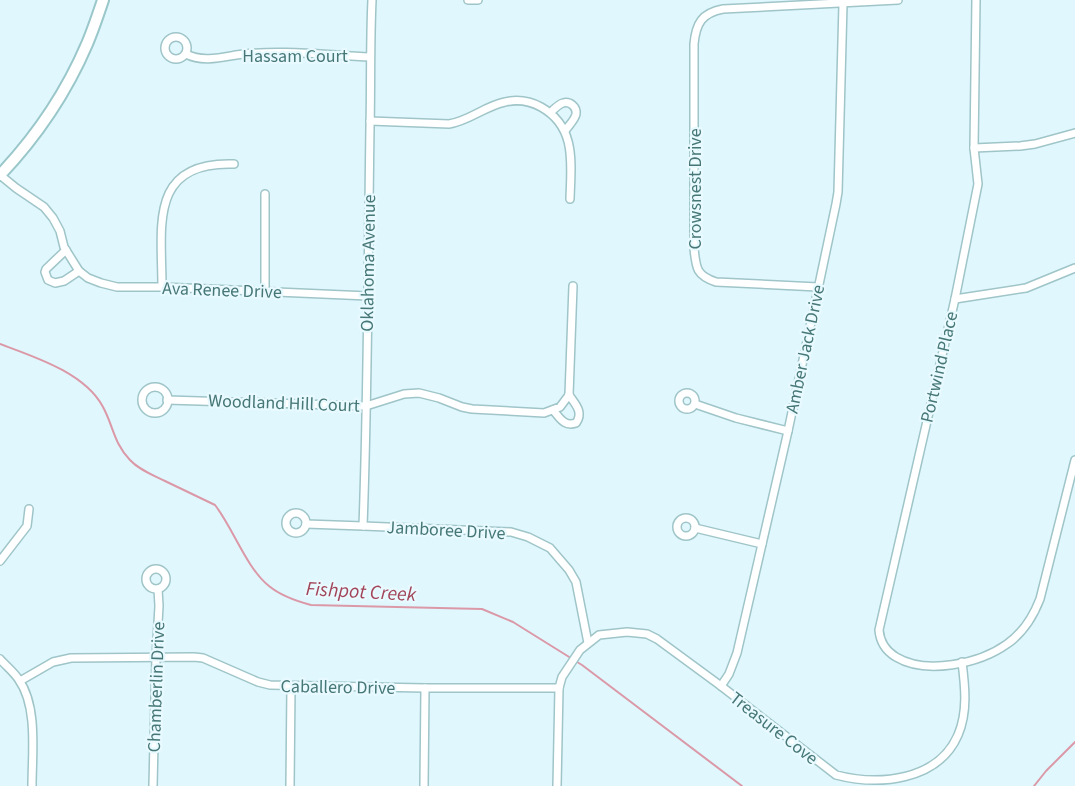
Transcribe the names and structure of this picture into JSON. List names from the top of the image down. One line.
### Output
{"streets":{"street":["Hassam Court","Crowsnest Drive","Oklahoma Avenue","Ava Renee Drive","Amber Jack Drive","Portwind Place","Woodland Hill Court","Jamboree Drive","Chamberlin Drive","Caballero Drive","Treasure Cove"]},"crossings":[["Hassam Court","Oklahoma Avenue"],["Crowsnest Drive","Amber Jack Drive"],["Oklahoma Avenue","Ava Renee Drive"],["Oklahoma Avenue","Woodland Hill Court"],["Oklahoma Avenue","Jamboree Drive"],["Amber Jack Drive","Treasure Cove"],["Portwind Place","Treasure Cove"],["Jamboree Drive","Treasure Cove"],["Chamberlin Drive","Caballero Drive"]],"water":["Fishpot Creek"]}
